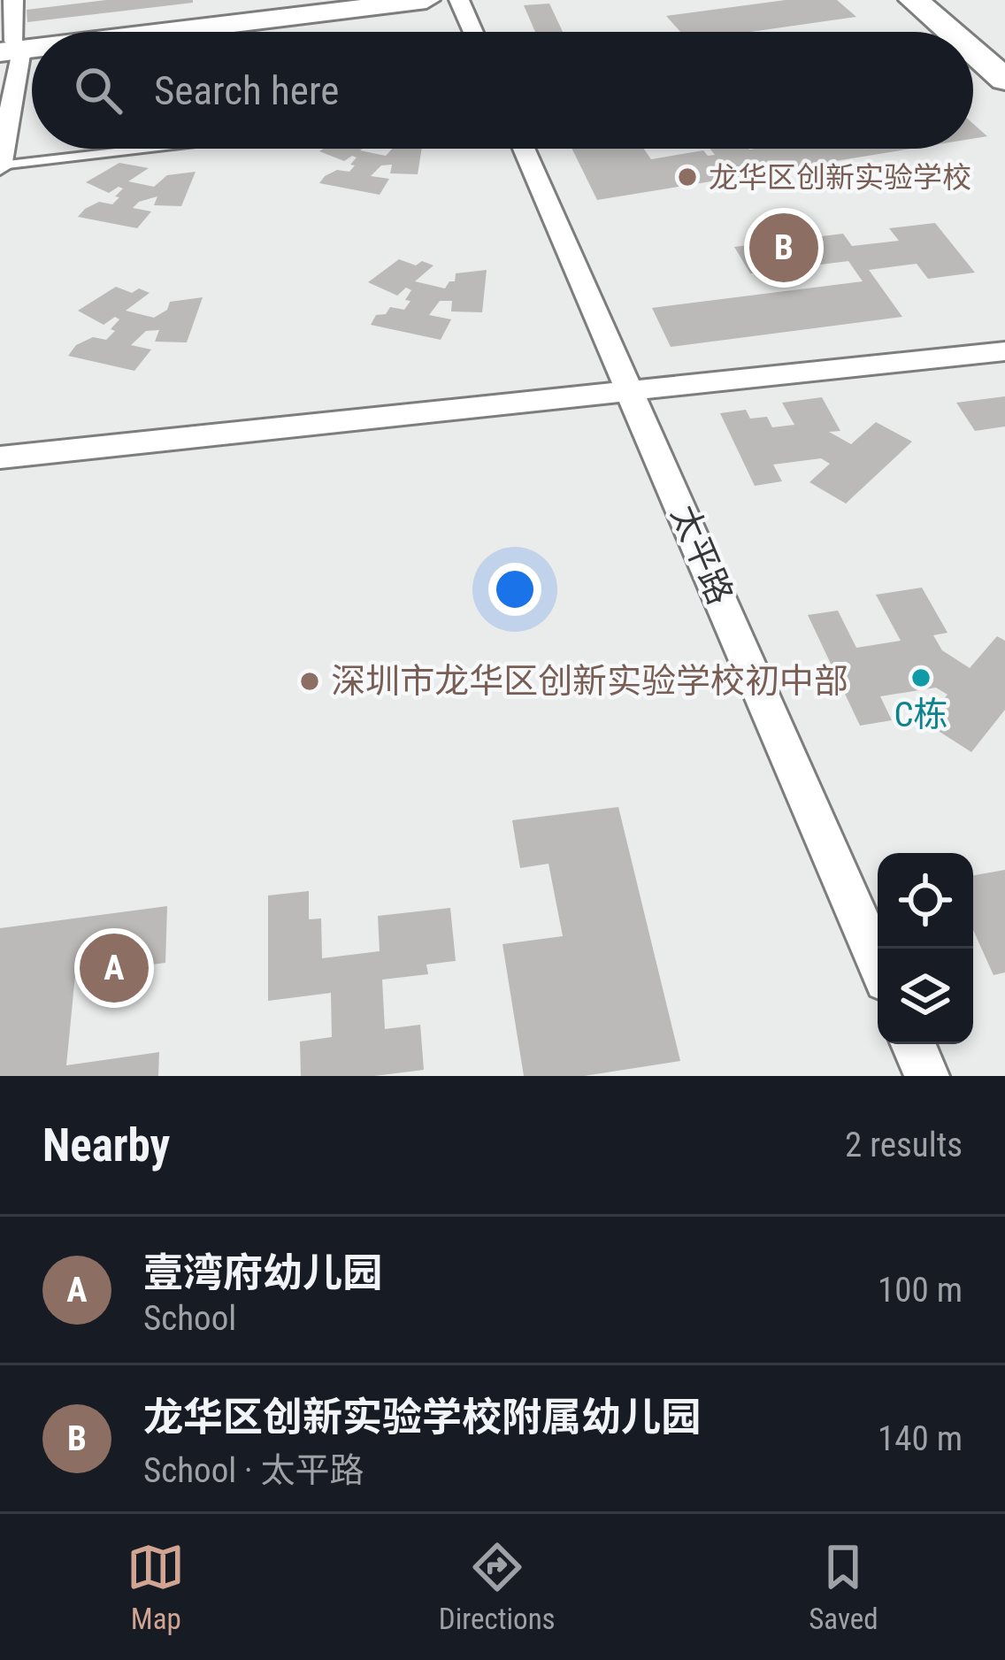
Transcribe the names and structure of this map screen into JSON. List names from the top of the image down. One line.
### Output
{"streets":{"street":["太平路"]},"places":["龙华区创新实验学校","C栋","深圳市龙华区创新实验学校初中部"],"page":{"search":"Search here","pins":["B","A"],"heading":["Nearby","2 results"],"list":[{"mark":"A","name":"壹湾府幼儿园","note":"School","value":"100 m"},{"mark":"B","name":"龙华区创新实验学校附属幼儿园","note":"School · 太平路","value":"140 m"}],"nav":["Map","Directions","Saved"]}}
